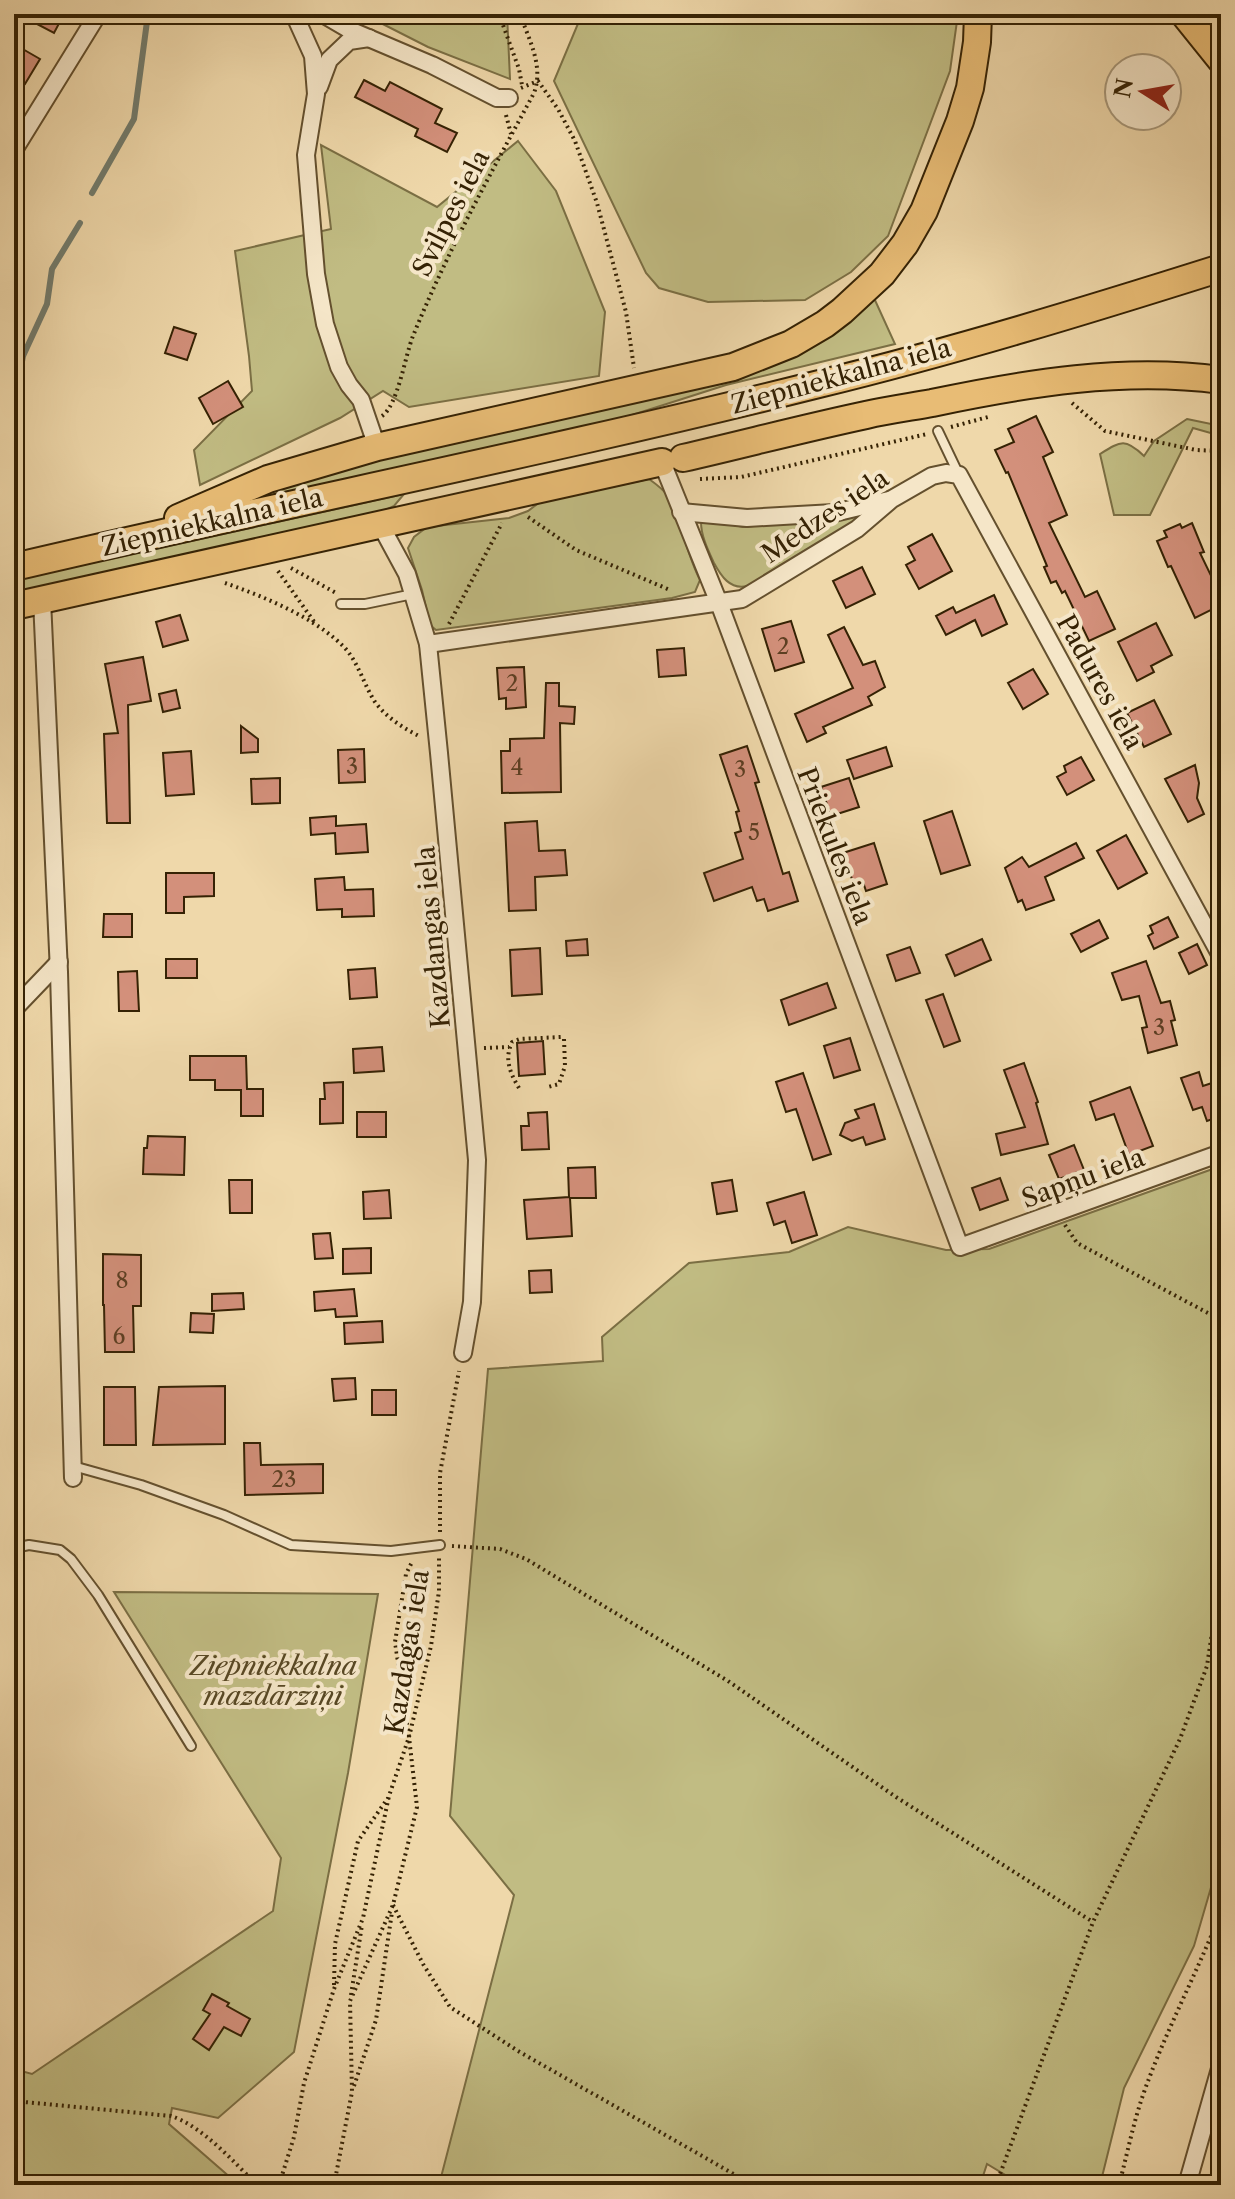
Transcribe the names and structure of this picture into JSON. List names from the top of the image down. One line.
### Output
{"streets":{"highway":["Ziepniekkalna iela"],"street":["Medzes iela","Padures iela","Priekules iela","Kazdangas iela","Sapņu iela"],"path":["Svilpes iela","Kazdagas iela"]},"crossings":[["Ziepniekkalna iela","Priekules iela"],["Ziepniekkalna iela","Kazdangas iela"],["Medzes iela","Padures iela"],["Medzes iela","Priekules iela"],["Medzes iela","Kazdangas iela"],["Priekules iela","Sapņu iela"],["Kazdangas iela","Kazdagas iela"]],"parks":["Ziepniekkalna mazdārziņi"],"house_numbers":["2","2","3","4","3","5","3","8","6","23"],"north":"left"}
